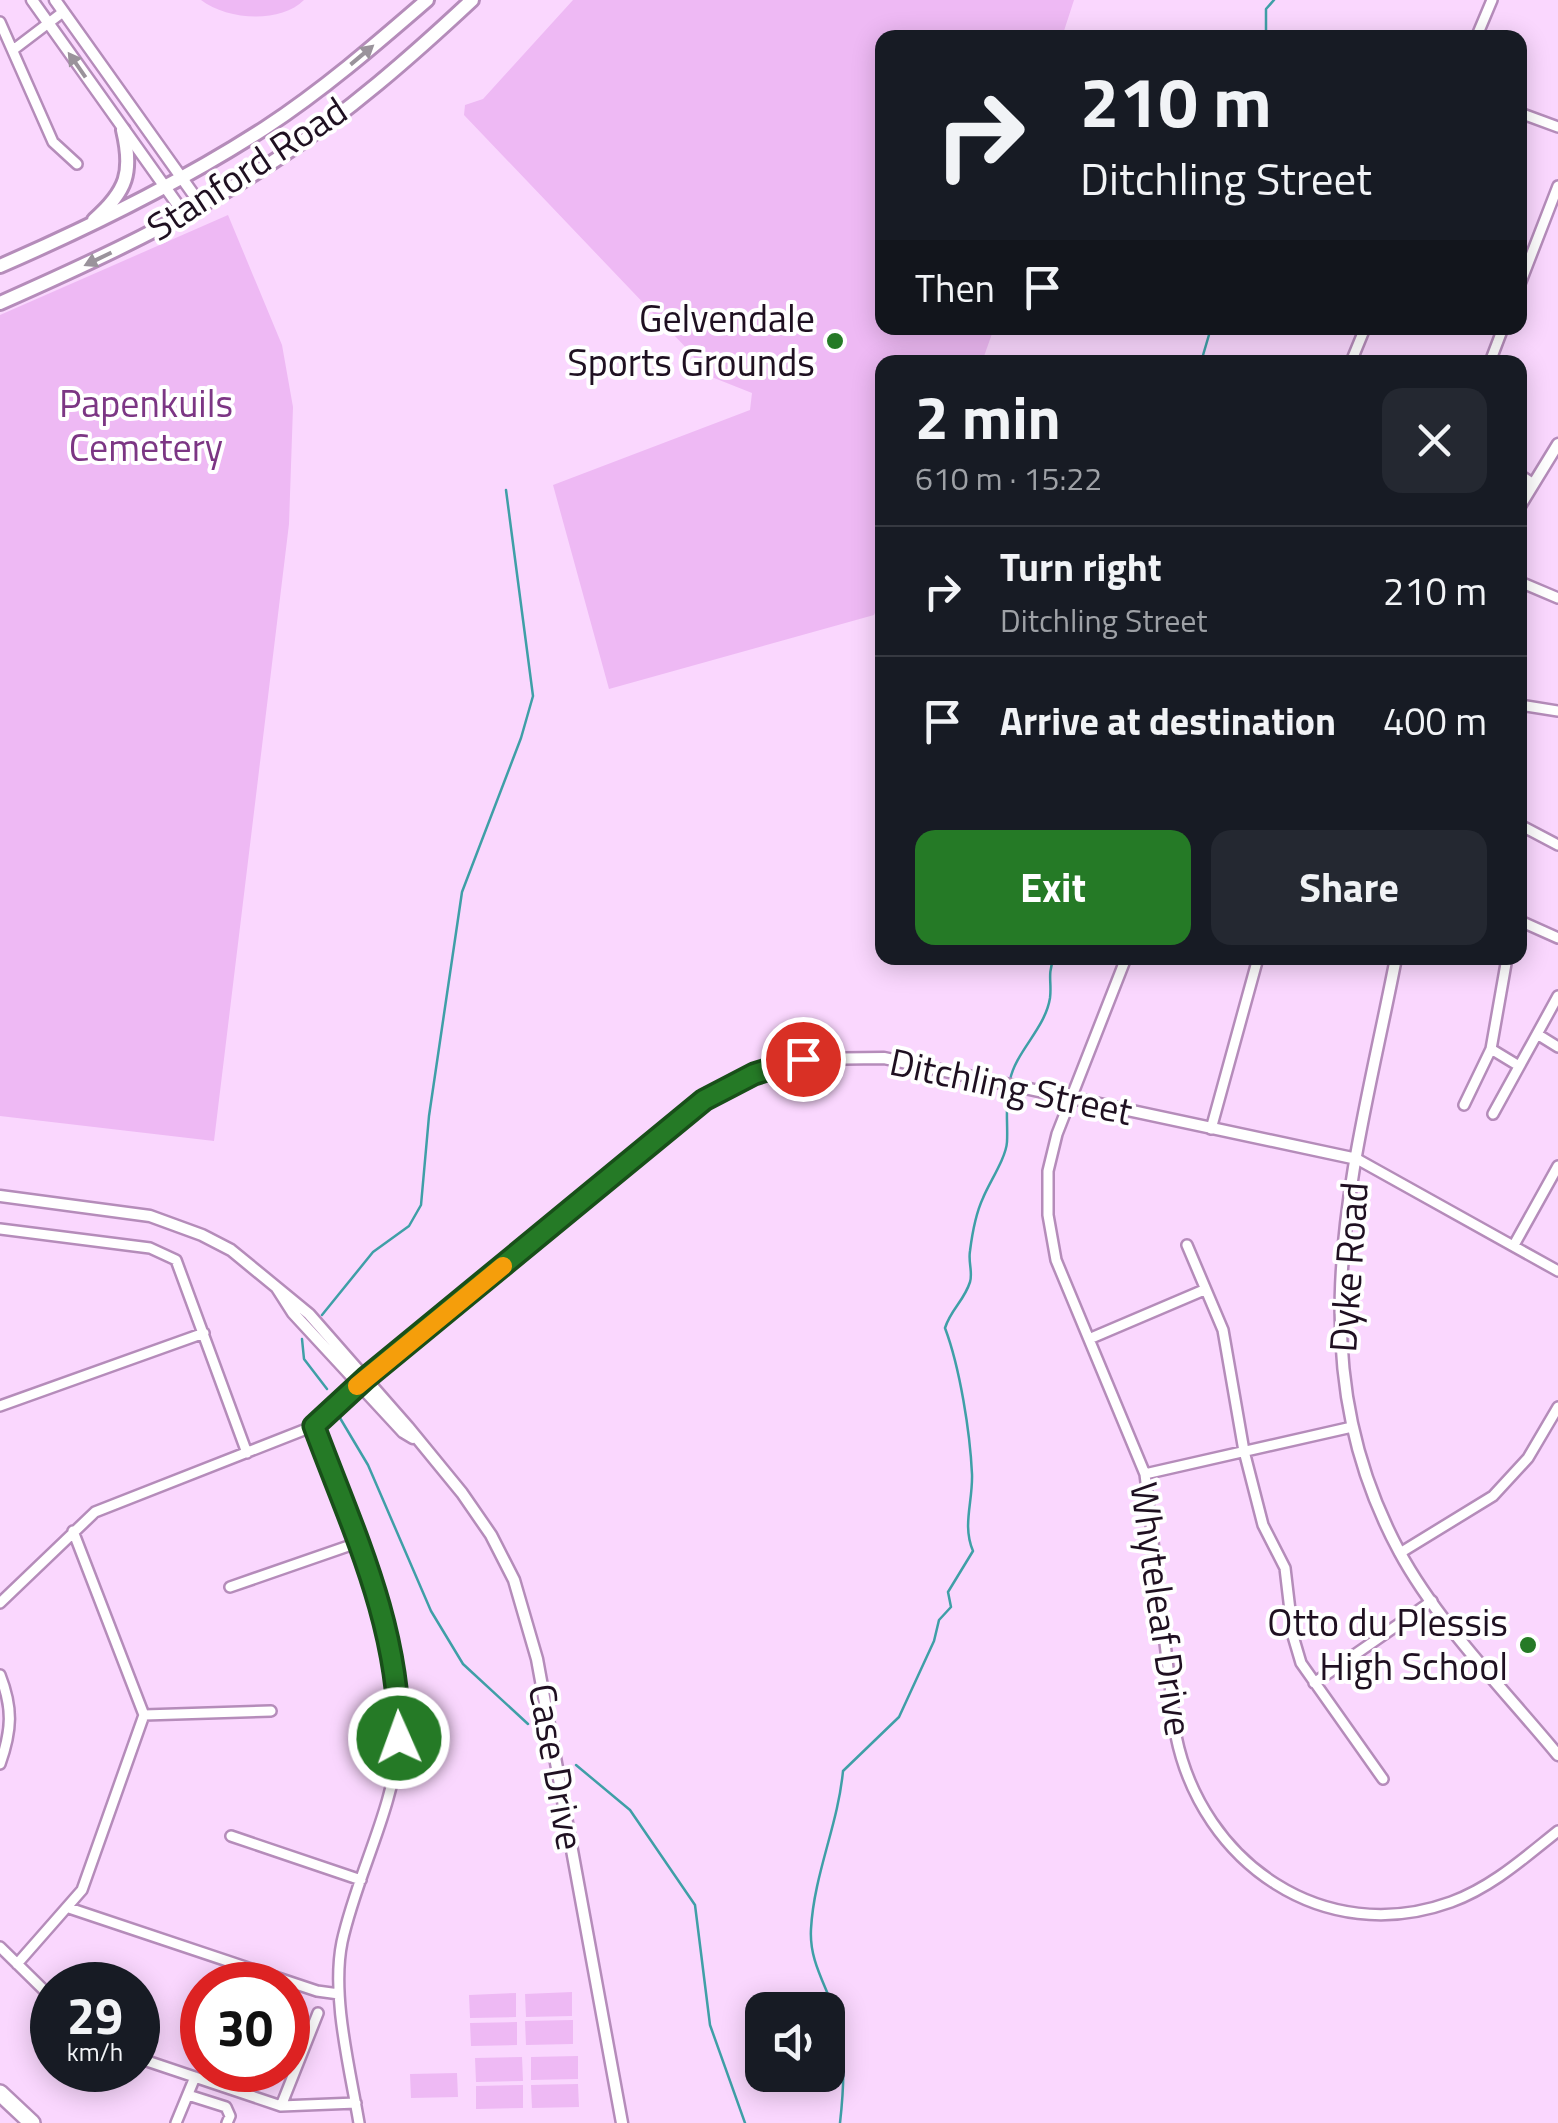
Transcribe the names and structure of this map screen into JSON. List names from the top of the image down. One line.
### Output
{"streets":{"main road":["Stanford Road"],"street":["Ditchling Street","Dyke Road","Whyteleaf Drive","Case Drive"]},"crossings":[["Ditchling Street","Dyke Road"],["Ditchling Street","Whyteleaf Drive"],["Ditchling Street","Case Drive"]],"parks":["Papenkuils Cemetery"],"places":["Gelvendale Sports Grounds","Otto du Plessis High School"],"page":{"turn":["210 m","Ditchling Street"],"then":"Then","heading":["2 min","610 m · 15:22"],"list":[{"name":"Turn right","note":"Ditchling Street","value":"210 m"},{"name":"Arrive at destination","value":"400 m"}],"buttons":["Exit","Share"],"speed":"29 km/h","limit":"30"}}
